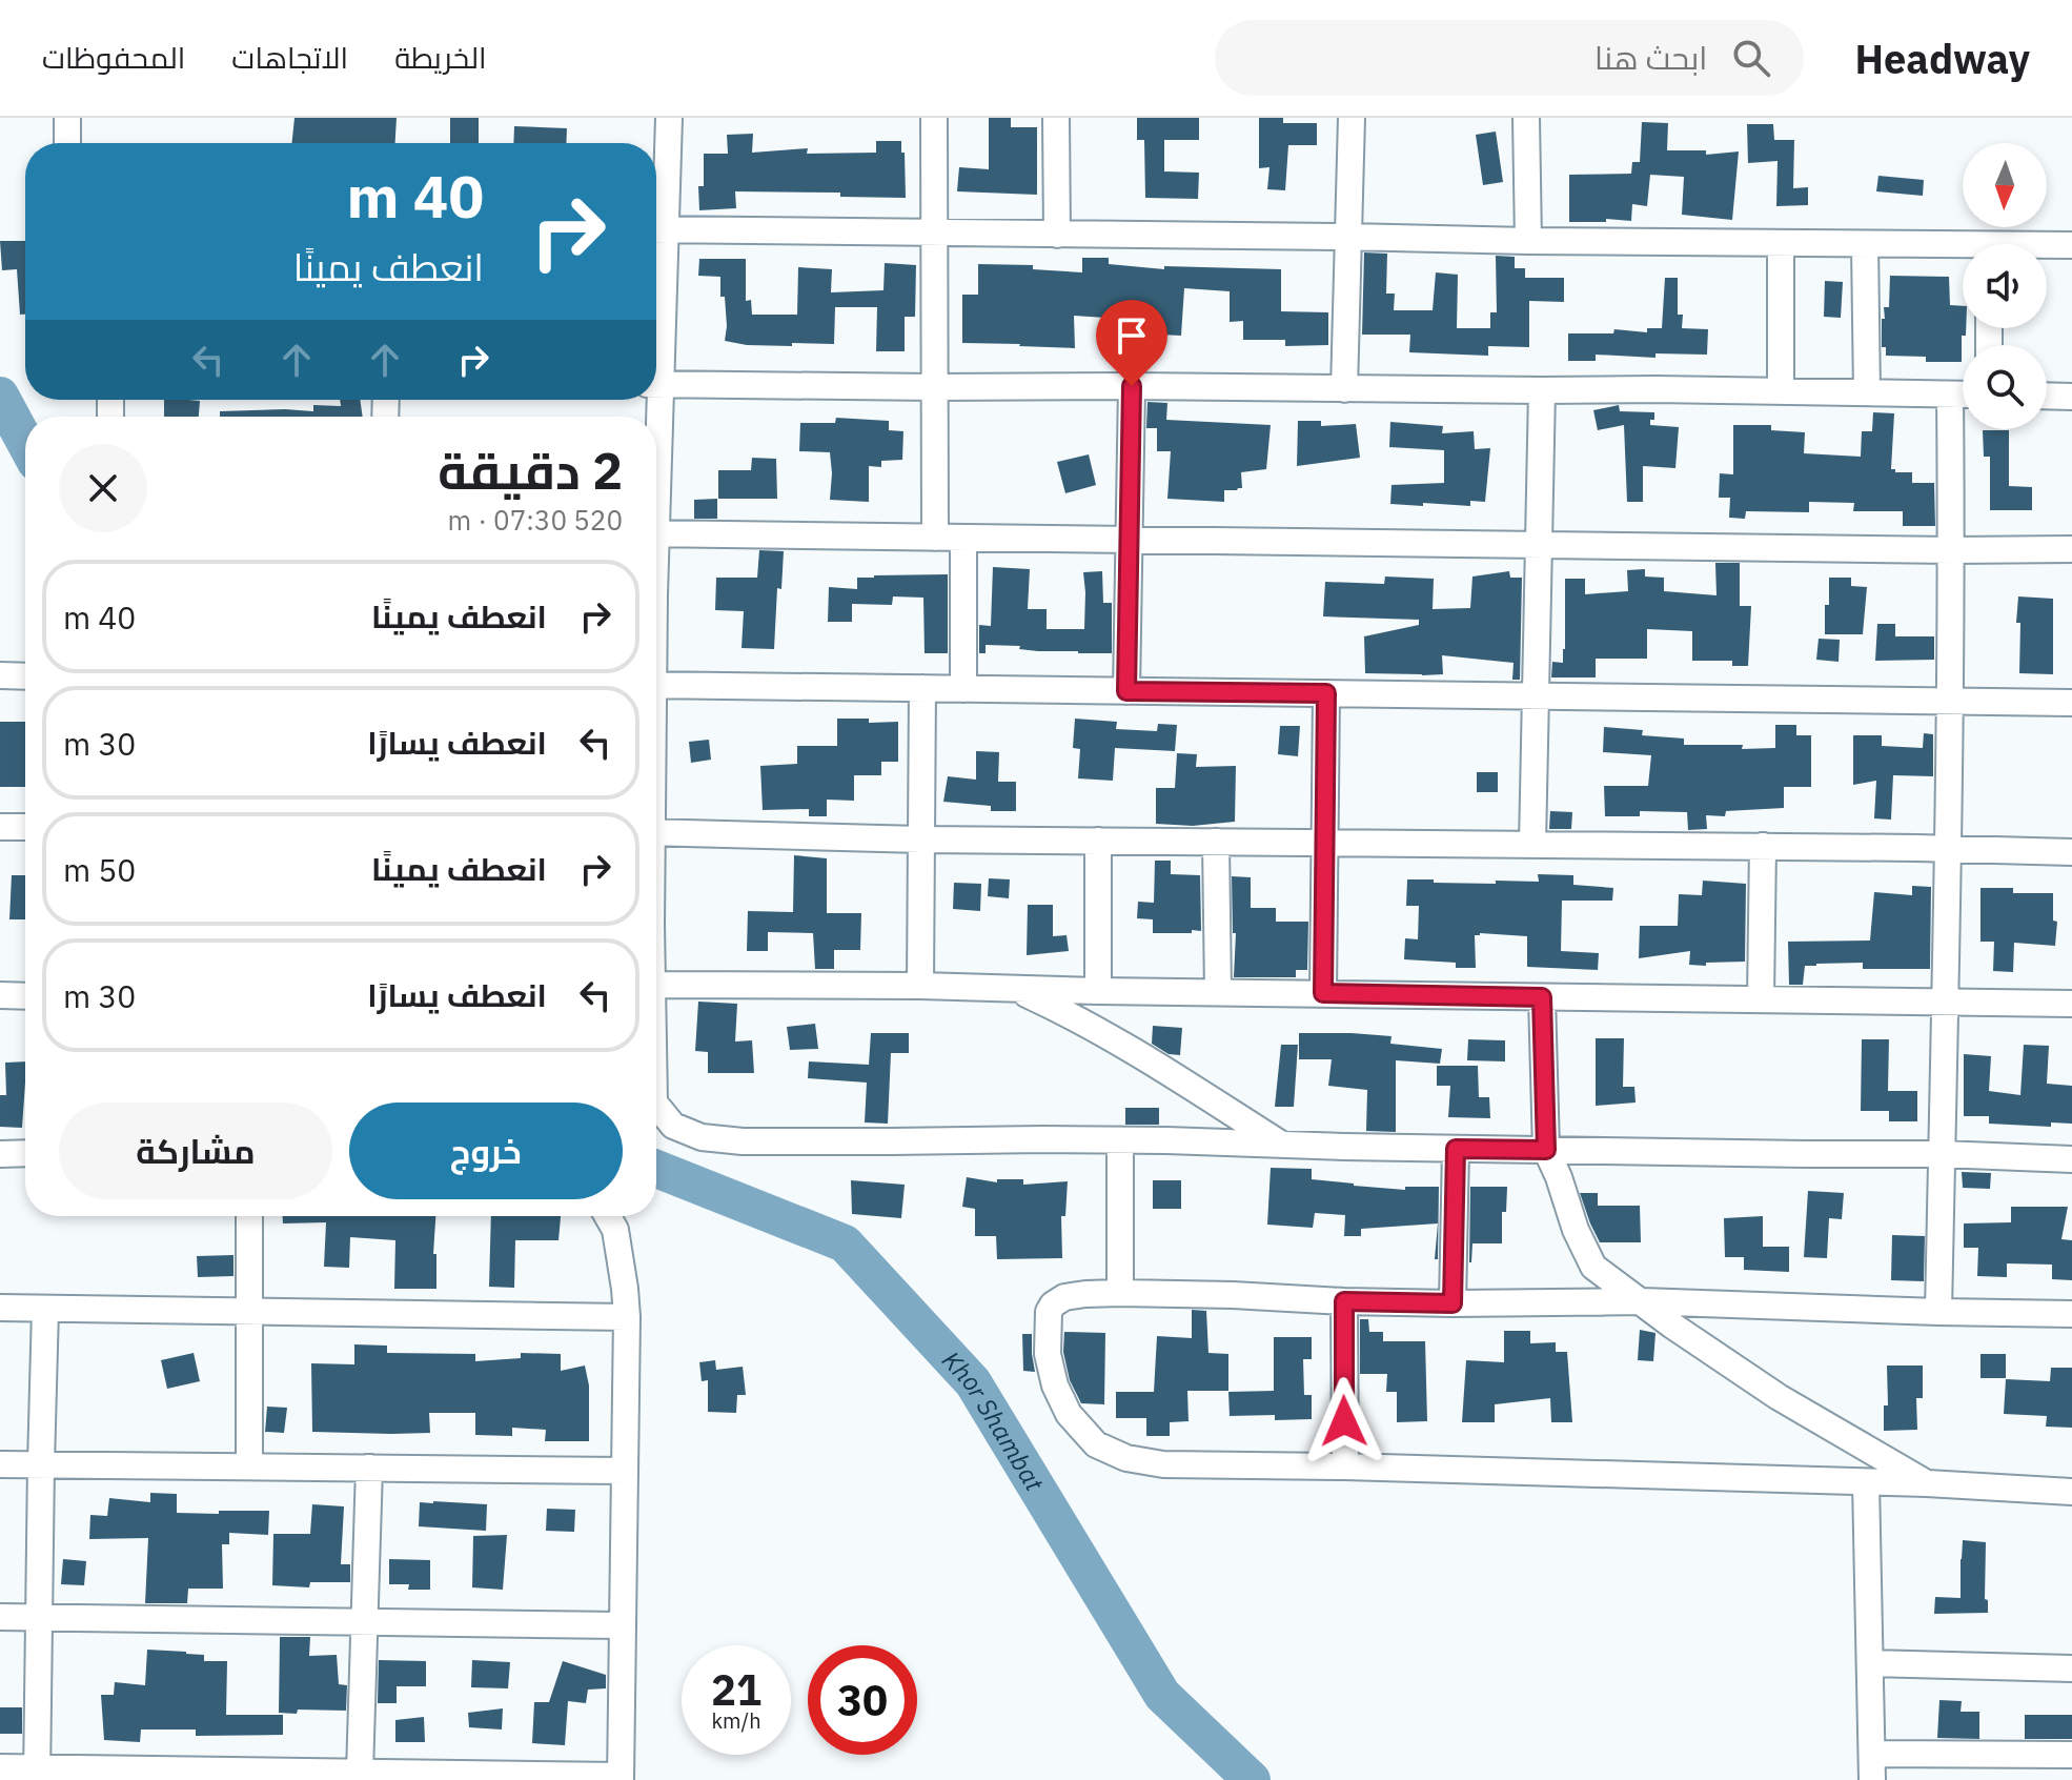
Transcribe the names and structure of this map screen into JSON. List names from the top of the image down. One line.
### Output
{"water":["Khor Shambat"],"north":"bottom","page":{"header":"Headway","search":"ابحث هنا","nav":["الخريطة","الاتجاهات","المحفوظات"],"turn":["40 m","انعطف يمينًا"],"heading":["2 دقيقة","520 m · 07:30"],"list":[{"name":"انعطف يمينًا","value":"40 m"},{"name":"انعطف يسارًا","value":"30 m"},{"name":"انعطف يمينًا","value":"50 m"},{"name":"انعطف يسارًا","value":"30 m"}],"buttons":["خروج","مشاركة"],"speed":"21 km/h","limit":"30"}}
